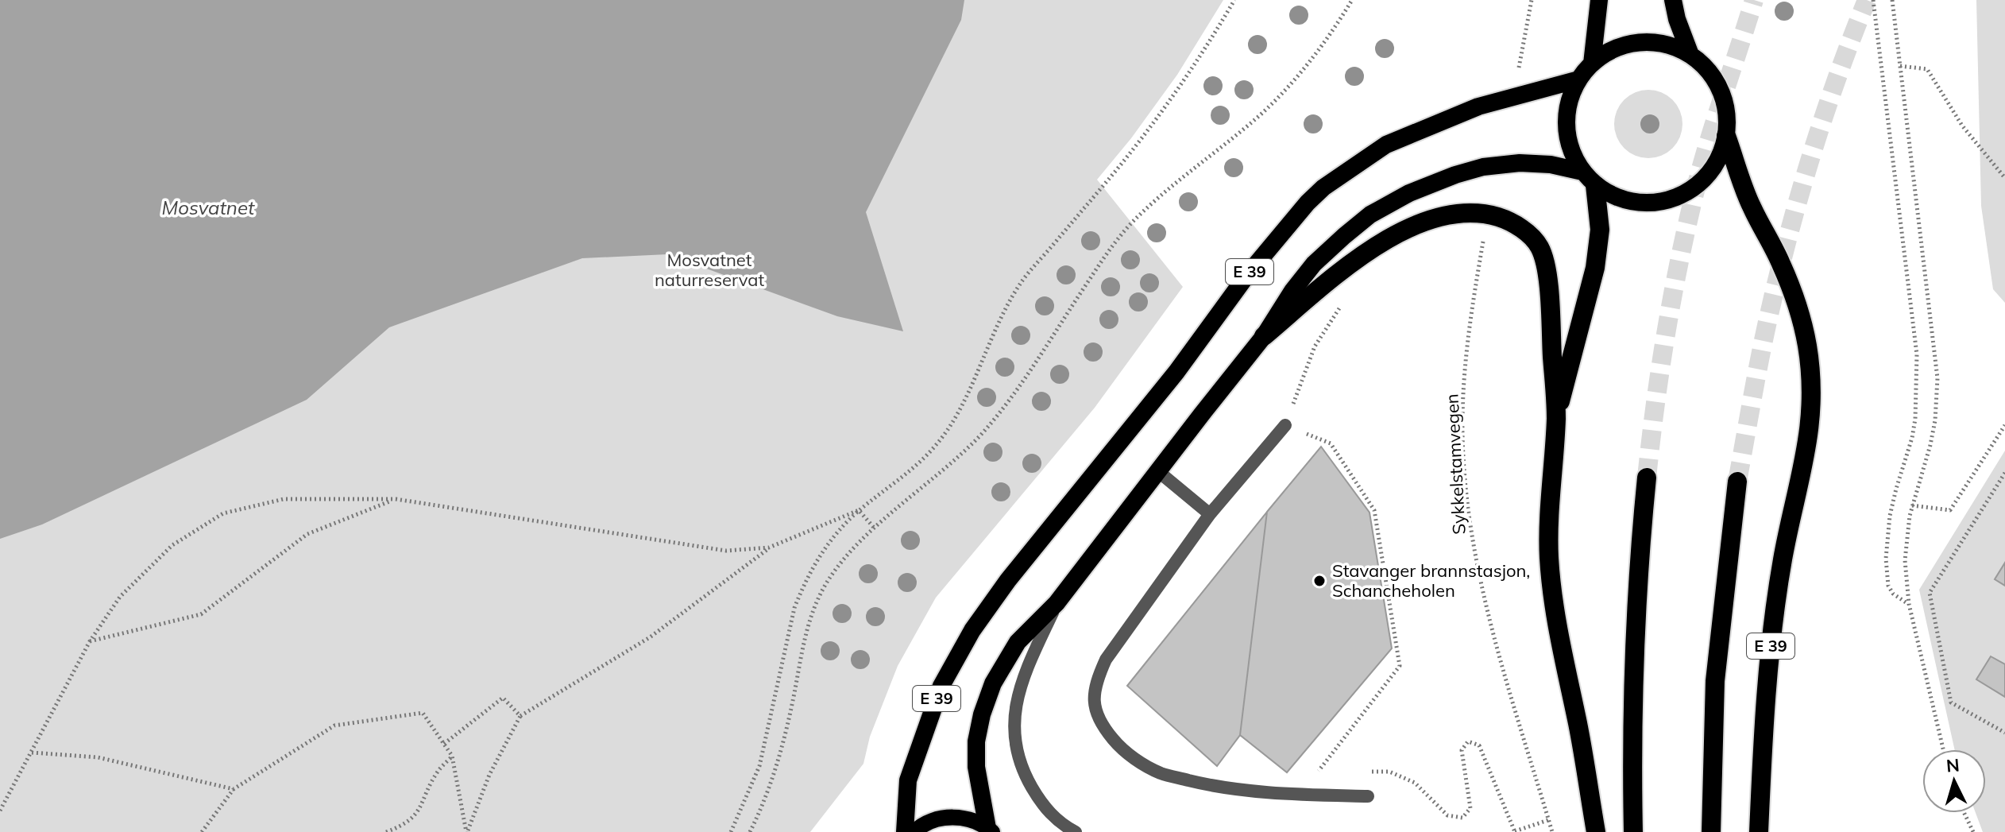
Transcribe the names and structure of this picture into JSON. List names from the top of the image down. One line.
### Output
{"streets":{"highway":["E 39"],"path":["Sykkelstamvegen"]},"water":["Mosvatnet"],"parks":["Mosvatnet naturreservat"],"places":["Stavanger brannstasjon, Schancheholen"],"north":"top"}
